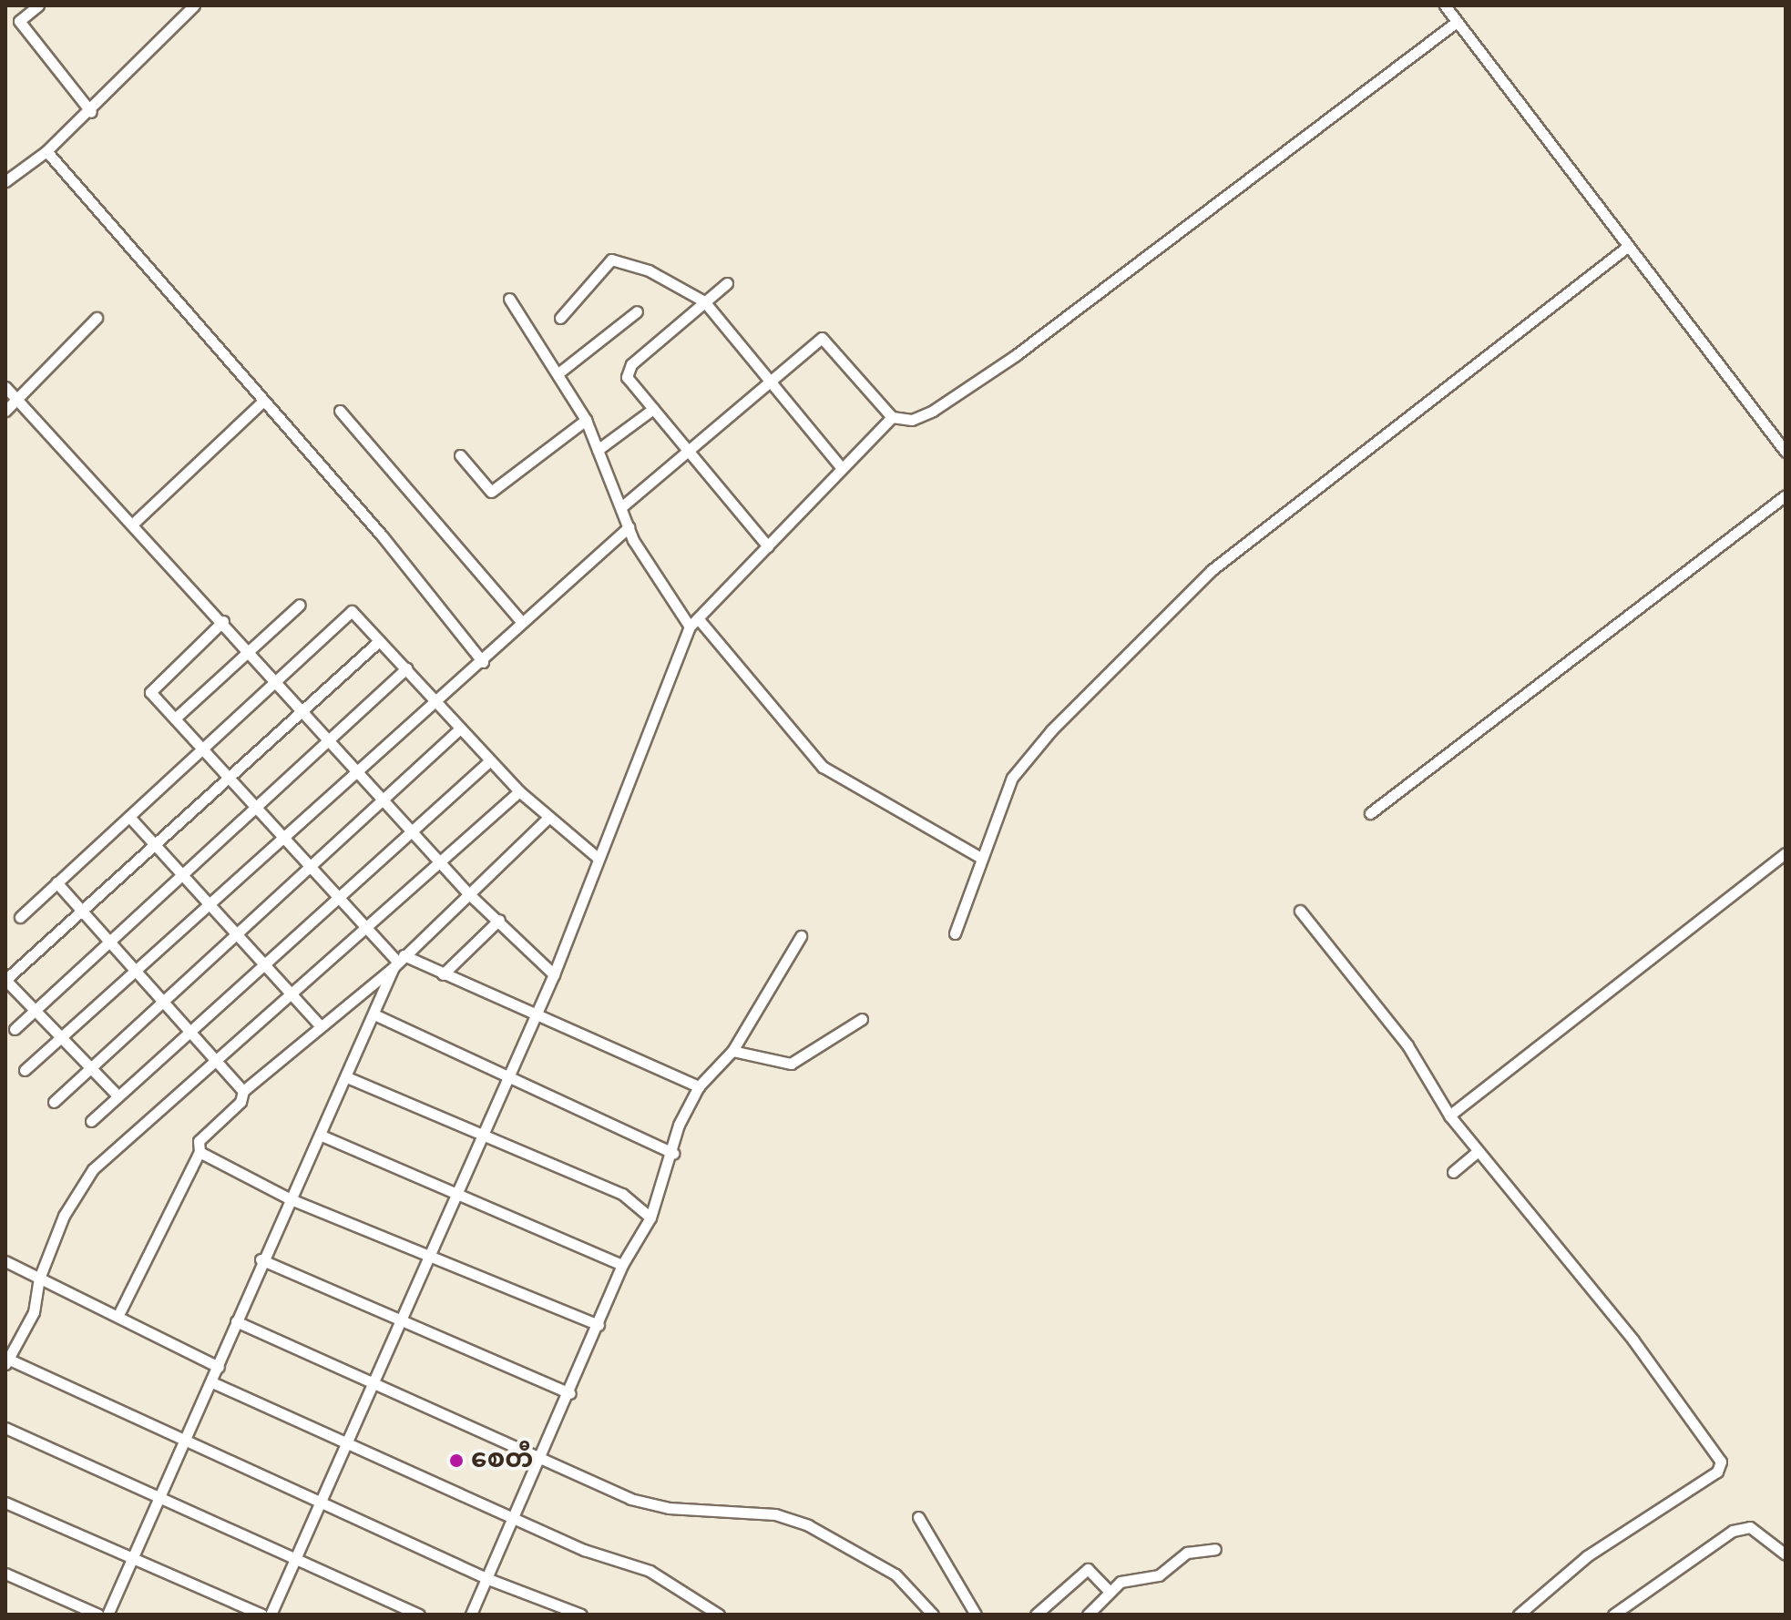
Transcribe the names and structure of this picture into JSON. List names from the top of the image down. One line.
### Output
{"places":["စေတီ"]}
